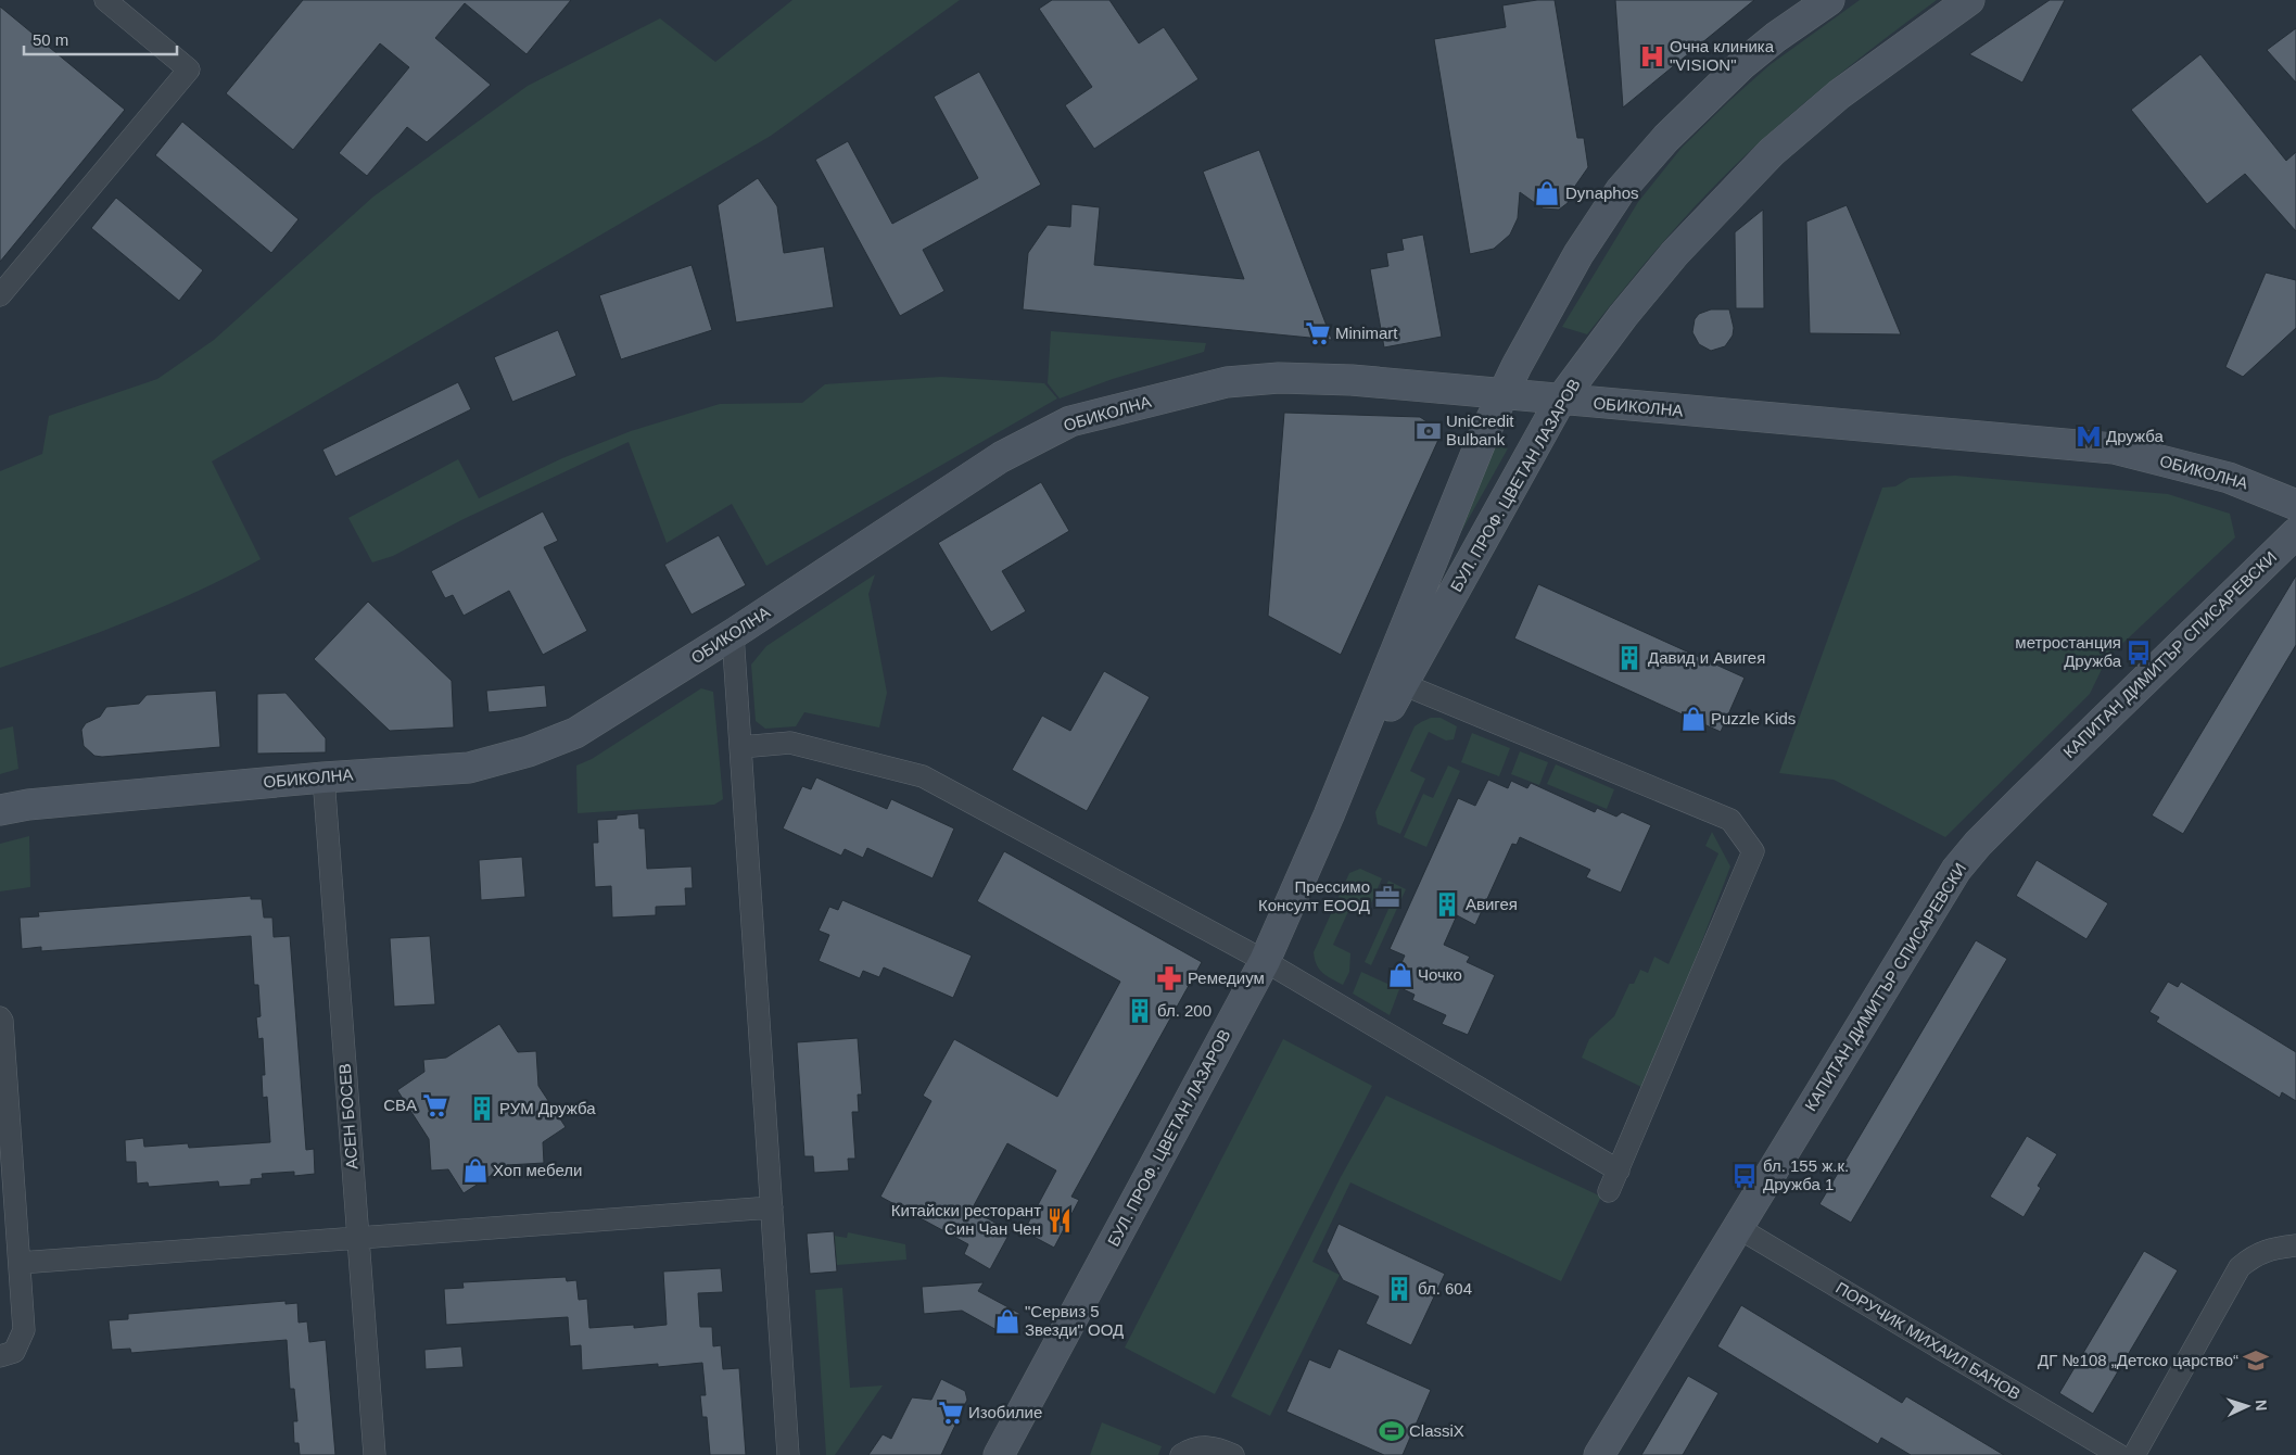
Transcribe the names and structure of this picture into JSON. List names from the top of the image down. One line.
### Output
{"streets":{"street":["ОБИКОЛНА","БУЛ. ПРОФ. ЦВЕТАН ЛАЗАРОВ","КАПИТАН ДИМИТЪР СПИСАРЕВСКИ","АСЕН БОСЕВ","ПОРУЧИК МИХАИЛ БАНОВ"]},"crossings":[["ОБИКОЛНА","БУЛ. ПРОФ. ЦВЕТАН ЛАЗАРОВ"],["ОБИКОЛНА","АСЕН БОСЕВ"],["КАПИТАН ДИМИТЪР СПИСАРЕВСКИ","ПОРУЧИК МИХАИЛ БАНОВ"]],"places":{"hospital":["Очна клиника \"VISION\""],"shop":["Dynaphos","Puzzle Kids","Чочко","Хоп мебели","\"Сервиз 5 Звезди\" ООД"],"supermarket":["Minimart","CBA","Изобилие"],"bank":["UniCredit Bulbank"],"metro station":["Дружба"],"bus stop":["метростанция Дружба","бл. 155 ж.к. Дружба 1"],"building":["Давид и Авигея","Авигея","бл. 200","РУМ Дружба","бл. 604"],"office":["Прессимо Консулт ЕООД"],"pharmacy":["Ремедиум"],"restaurant":["Китайски ресторант Син Чан Чен"],"school or university":["ДГ №108 „Детско царство“"],"sports":["ClassiX"]},"scale_bar":"50 m","north":"right"}
